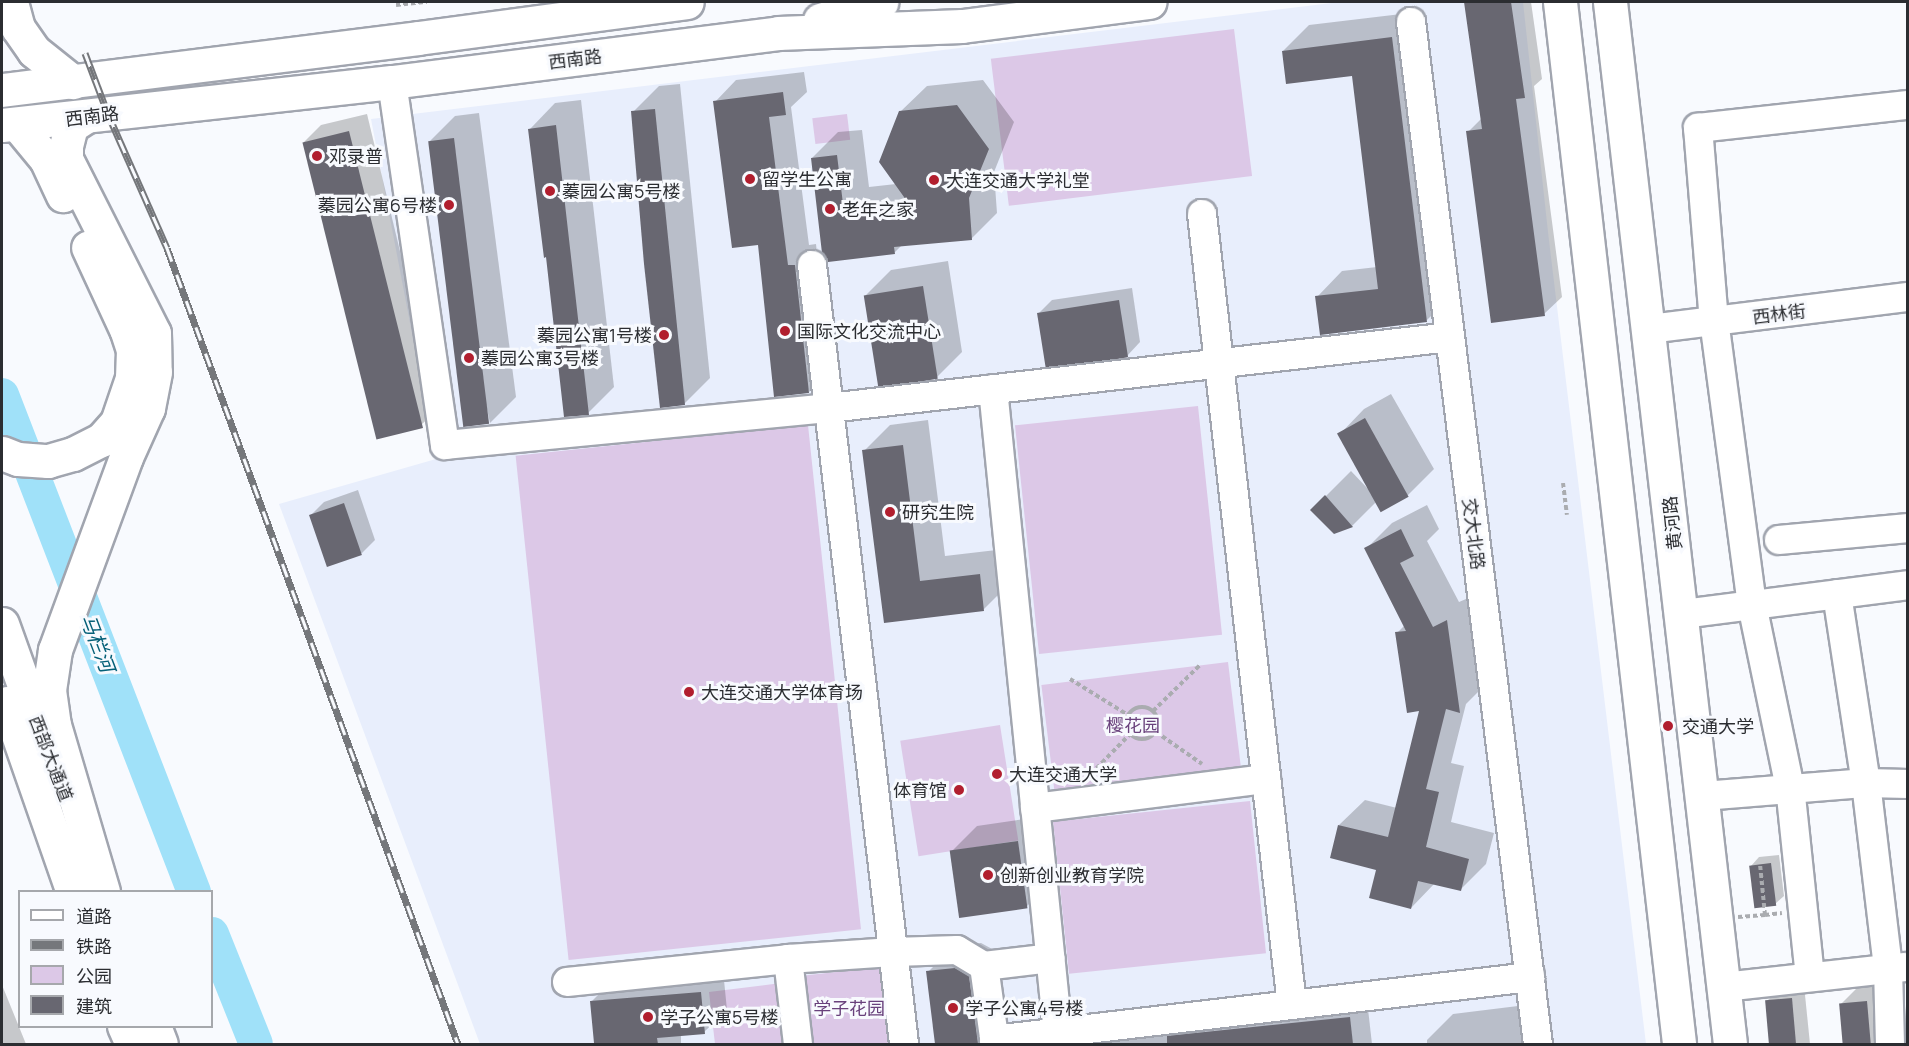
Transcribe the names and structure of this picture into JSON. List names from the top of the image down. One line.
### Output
{"streets":{"main road":["西南路","黄河路","西部大通道"],"street":["西林街","交大北路"]},"crossings":[["西林街","黄河路"]],"water":["马栏河"],"parks":["樱花园","学子花园"],"places":["邓录普","留学生公寓","大连交通大学礼堂","蓁园公寓5号楼","蓁园公寓6号楼","老年之家","国际文化交流中心","蓁园公寓1号楼","蓁园公寓3号楼","研究生院","大连交通大学体育场","交通大学","大连交通大学","体育馆","创新创业教育学院","学子公寓4号楼","学子公寓5号楼"],"legend":["道路","铁路","公园","建筑"]}
